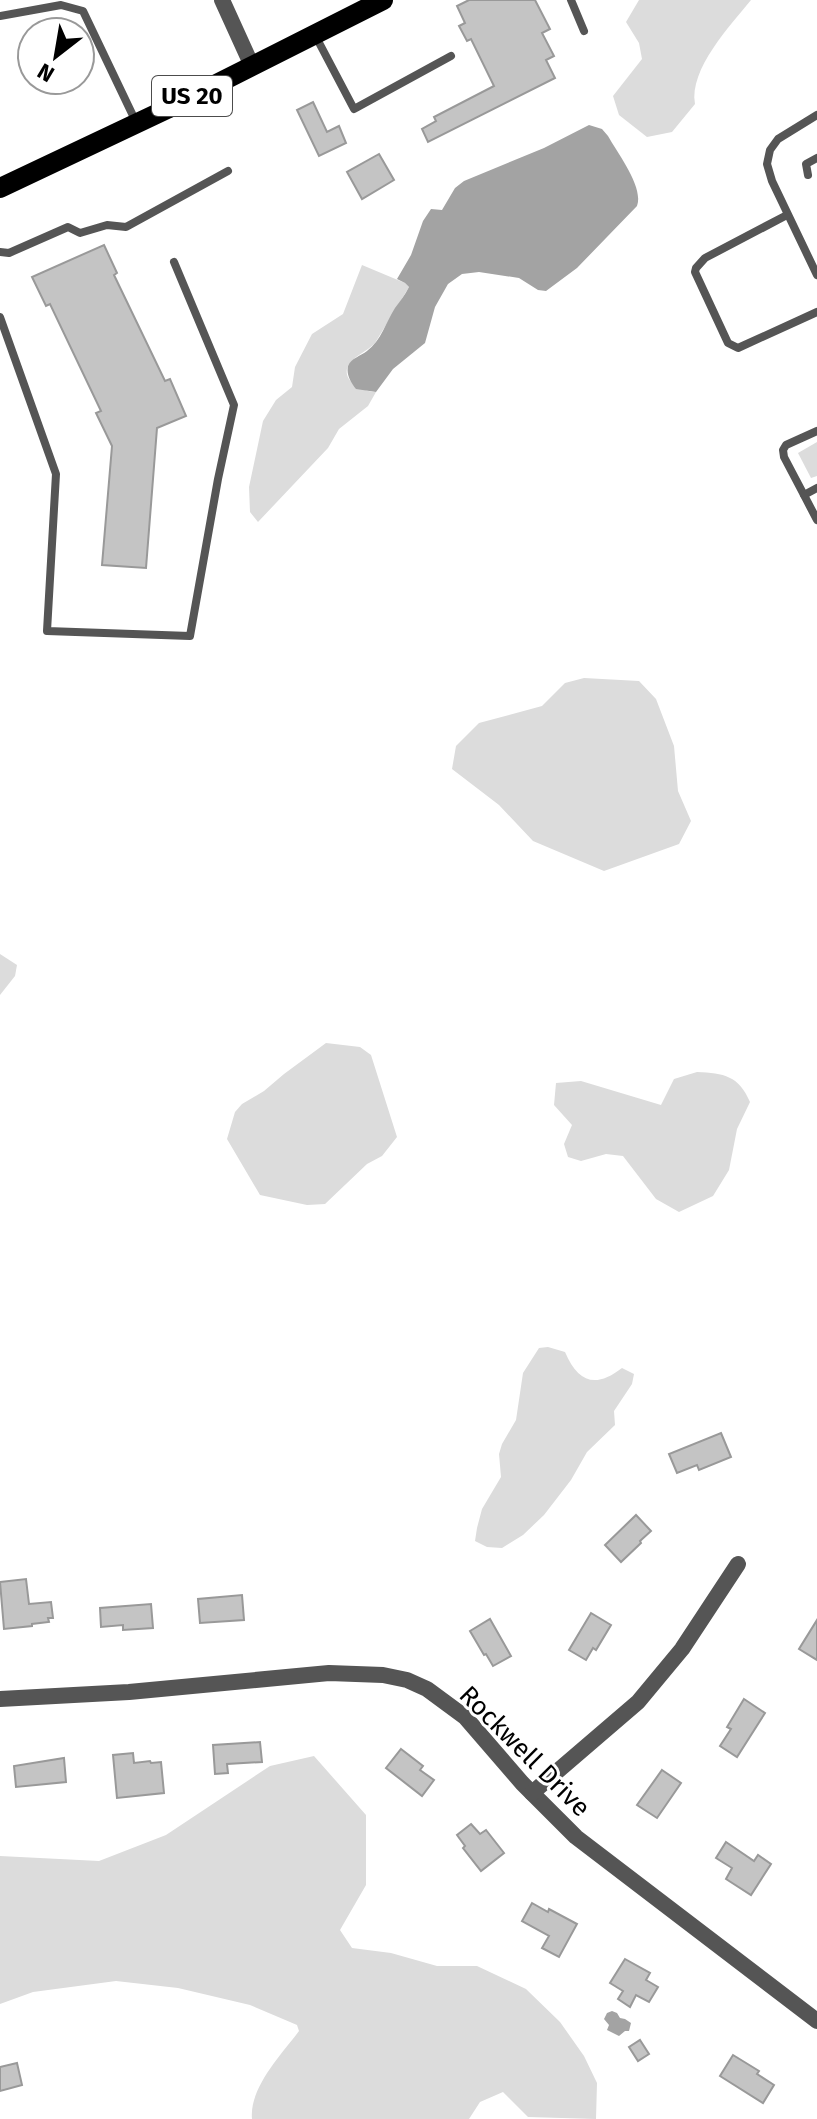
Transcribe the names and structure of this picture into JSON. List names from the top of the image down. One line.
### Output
{"streets":{"main road":["US 20"],"street":["Rockwell Drive"]},"north":"bottom left"}
